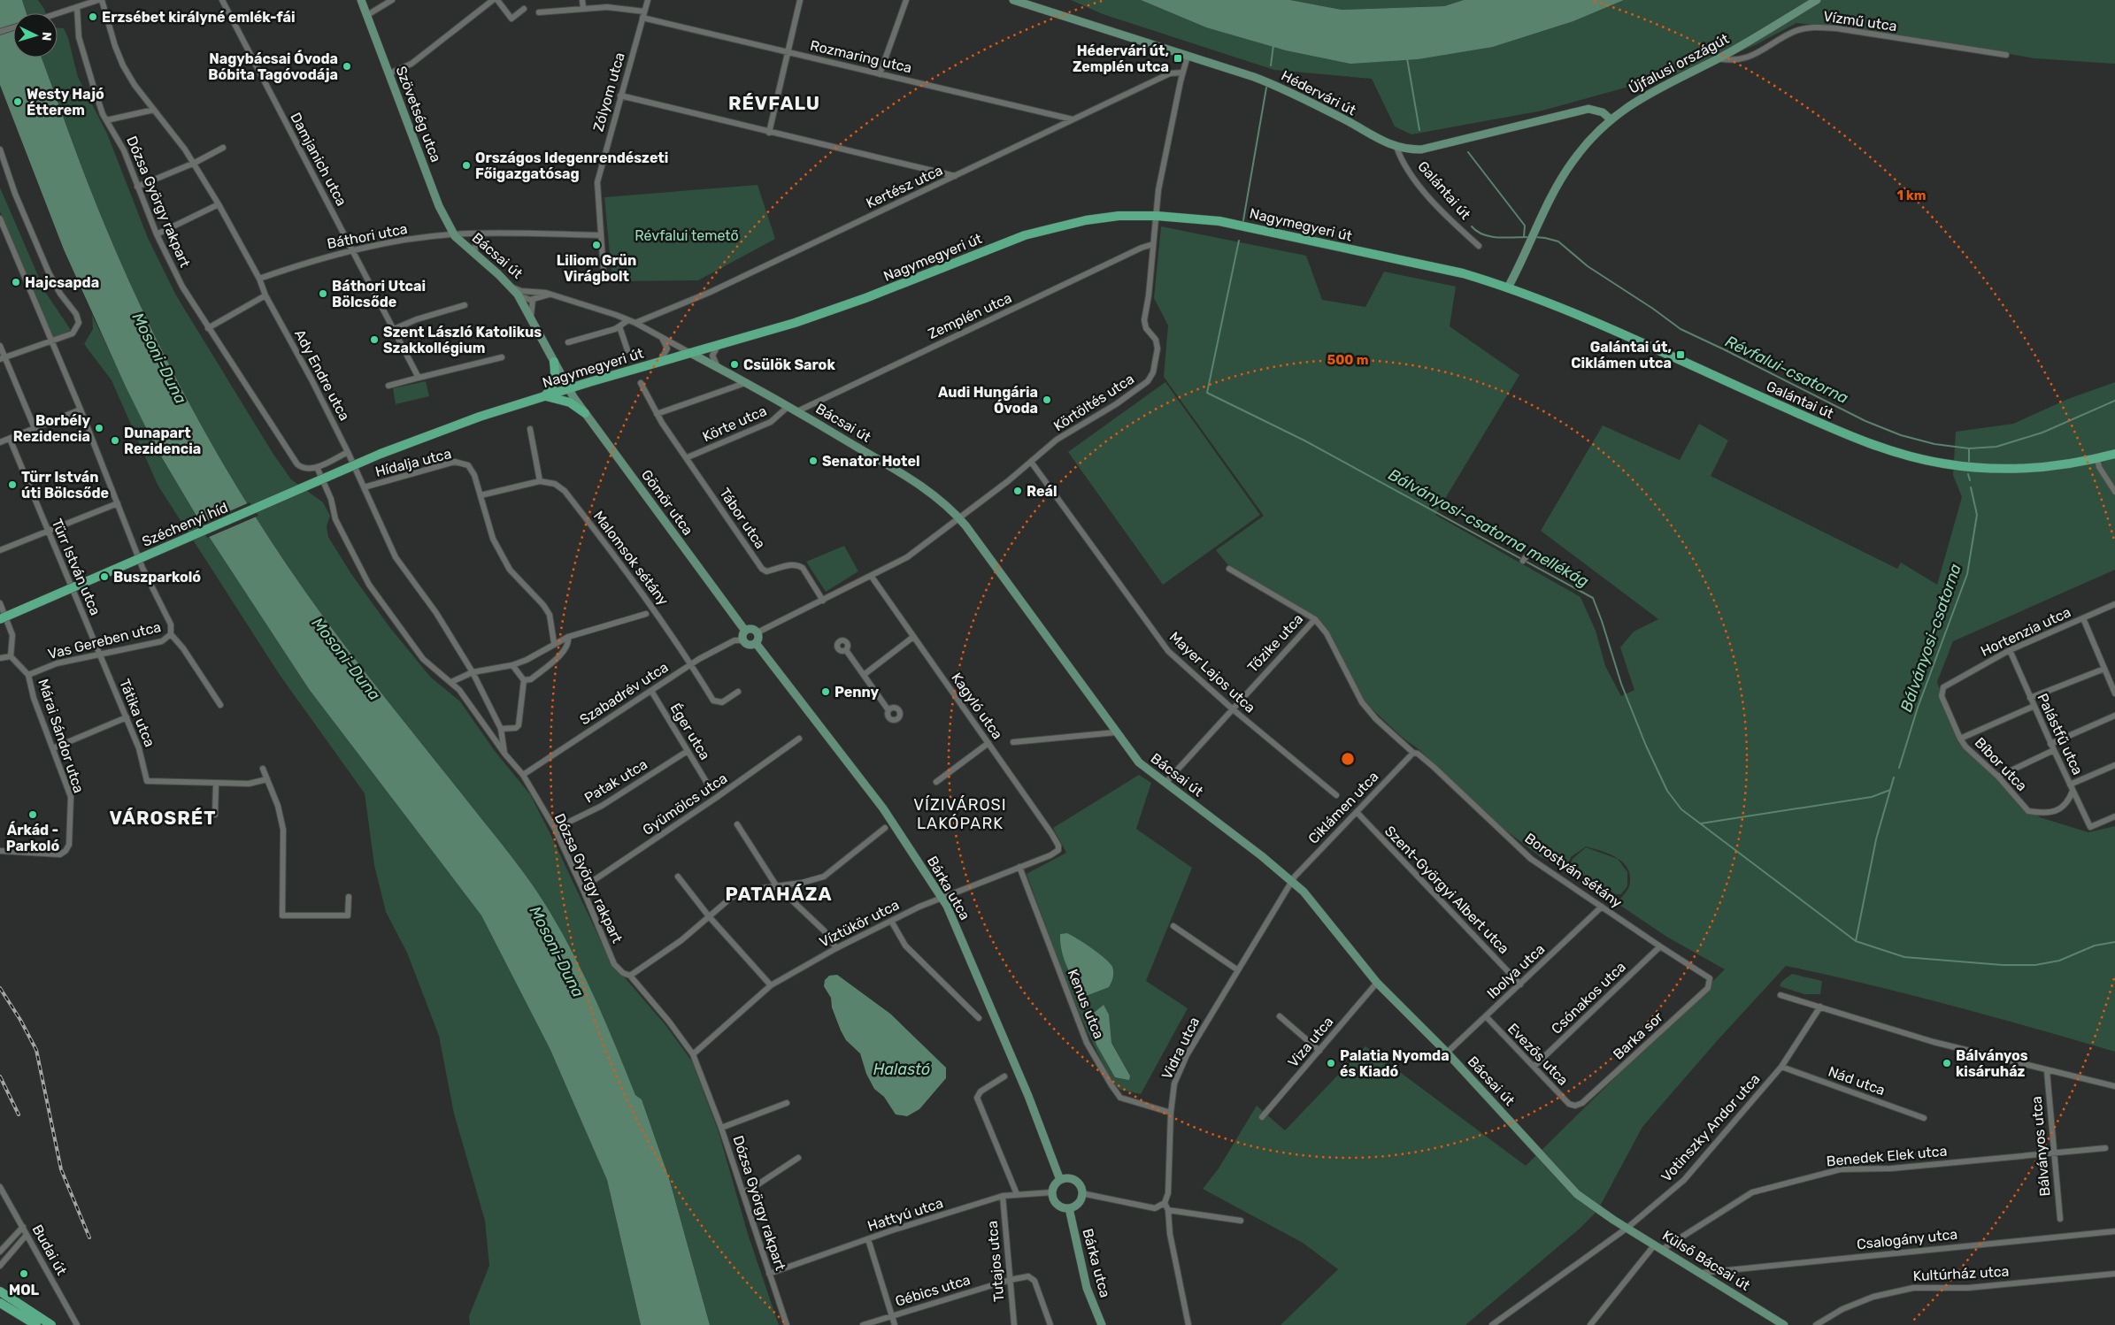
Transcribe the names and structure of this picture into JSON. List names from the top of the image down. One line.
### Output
{"streets":{"main road":["Galántai út","Nagymegyeri út","Széchenyi híd"],"street":["Vízmű utca","Rozmaring utca","Újfalusi országút","Zólyom utca","Hédervári út","Szövetség utca","Damjanich utca","Kertész utca","Dózsa György rakpart","Báthori utca","Bácsai út","Zemplén utca","Ady Endre utca","Körtöltés utca","Körte utca","Hídalja utca","Gömör utca","Tábor utca","Malomsok sétány","Türr István utca","Hortenzia utca","Vas Gereben utca","Tőzike utca","Mayer Lajos utca","Szabadrév utca","Kagyló utca","Tátika utca","Éger utca","Palástfű utca","Márai Sándor utca","Bíbor utca","Patak utca","Gyümölcs utca","Ciklámen utca","Borostyán sétány","Bárka utca","Szent-Györgyi Albert utca","Víztükör utca","Ibolya utca","Csónakos utca","Kenus utca","Barka sor","Viza utca","Vidra utca","Evezős utca","Nád utca","Votinszky Andor utca","Bálványos utca","Benedek Elek utca","Hattyú utca","Csalogány utca","Budai út","Külső Bácsai út","Tutajos utca","Kultúrház utca","Gébics utca"]},"crossings":[["Vízmű utca","Újfalusi országút"],["Rozmaring utca","Zólyom utca"],["Rozmaring utca","Kertész utca"],["Újfalusi országút","Hédervári út"],["Újfalusi országút","Galántai út"],["Újfalusi országút","Nagymegyeri út"],["Zólyom utca","Báthori utca"],["Hédervári út","Galántai út"],["Szövetség utca","Báthori utca"],["Szövetség utca","Bácsai út"],["Damjanich utca","Báthori utca"],["Kertész utca","Bácsai út"],["Galántai út","Nagymegyeri út"],["Dózsa György rakpart","Ady Endre utca"],["Dózsa György rakpart","Szabadrév utca"],["Dózsa György rakpart","Patak utca"],["Dózsa György rakpart","Gyümölcs utca"],["Dózsa György rakpart","Víztükör utca"],["Dózsa György rakpart","Hattyú utca"],["Nagymegyeri út","Bácsai út"],["Nagymegyeri út","Körtöltés utca"],["Nagymegyeri út","Gömör utca"],["Nagymegyeri út","Széchenyi híd"],["Báthori utca","Bácsai út"],["Báthori utca","Ady Endre utca"],["Bácsai út","Zemplén utca"],["Bácsai út","Körtöltés utca"],["Bácsai út","Körte utca"],["Bácsai út","Gömör utca"],["Bácsai út","Tőzike utca"],["Bácsai út","Ciklámen utca"],["Bácsai út","Ibolya utca"],["Bácsai út","Viza utca"],["Bácsai út","Vidra utca"],["Bácsai út","Külső Bácsai út"],["Zemplén utca","Körtöltés utca"],["Ady Endre utca","Hídalja utca"],["Körtöltés utca","Mayer Lajos utca"],["Körte utca","Tábor utca"],["Gömör utca","Szabadrév utca"],["Gömör utca","Bárka utca"],["Malomsok sétány","Szabadrév utca"],["Türr István utca","Vas Gereben utca"],["Türr István utca","Tátika utca"],["Hortenzia utca","Palástfű utca"],["Hortenzia utca","Bíbor utca"],["Vas Gereben utca","Tátika utca"],["Vas Gereben utca","Márai Sándor utca"],["Tőzike utca","Mayer Lajos utca"],["Tőzike utca","Borostyán sétány"],["Szabadrév utca","Éger utca"],["Szabadrév utca","Bárka utca"],["Kagyló utca","Víztükör utca"],["Éger utca","Patak utca"],["Palástfű utca","Bíbor utca"],["Ciklámen utca","Borostyán sétány"],["Ciklámen utca","Szent-Györgyi Albert utca"],["Ciklámen utca","Vidra utca"],["Borostyán sétány","Ibolya utca"],["Borostyán sétány","Csónakos utca"],["Borostyán sétány","Barka sor"],["Bárka utca","Víztükör utca"],["Bárka utca","Hattyú utca"],["Szent-Györgyi Albert utca","Ibolya utca"],["Víztükör utca","Kenus utca"],["Ibolya utca","Evezős utca"],["Csónakos utca","Evezős utca"],["Kenus utca","Vidra utca"],["Barka sor","Evezős utca"],["Nád utca","Votinszky Andor utca"],["Votinszky Andor utca","Külső Bácsai út"],["Bálványos utca","Benedek Elek utca"],["Benedek Elek utca","Külső Bácsai út"],["Hattyú utca","Tutajos utca"],["Csalogány utca","Külső Bácsai út"],["Tutajos utca","Gébics utca"]],"districts":["RÉVFALU","VÍZIVÁROSI LAKÓPARK","VÁROSRÉT","PATAHÁZA"],"water":["Mosoni-Duna","Révfalui-csatorna","Bálványosi-csatorna mellékág","Bálványosi-csatorna","Halastó"],"parks":["Révfalui temető"],"places":{"other":["Erzsébet királyné emlék-fái","Nagybácsai Óvoda Bóbita Tagóvodája","Westy Hajó Étterem","Országos Idegenrendészeti Főigazgatósag","Liliom Grün Virágbolt","Hajcsapda","Báthori Utcai Bölcsőde","Szent László Katolikus Szakkollégium","Csülök Sarok","Audi Hungária Óvoda","Borbély Rezidencia","Dunapart Rezidencia","Senator Hotel","Türr István úti Bölcsőde","Reál","Buszparkoló","Penny","Árkád - Parkoló","Palatia Nyomda és Kiadó","Bálványos kisáruház","MOL"],"transit":["Hédervári út, Zemplén utca","Galántai út, Ciklámen utca"]},"north":"right","rings":["1 km","500 m"]}
